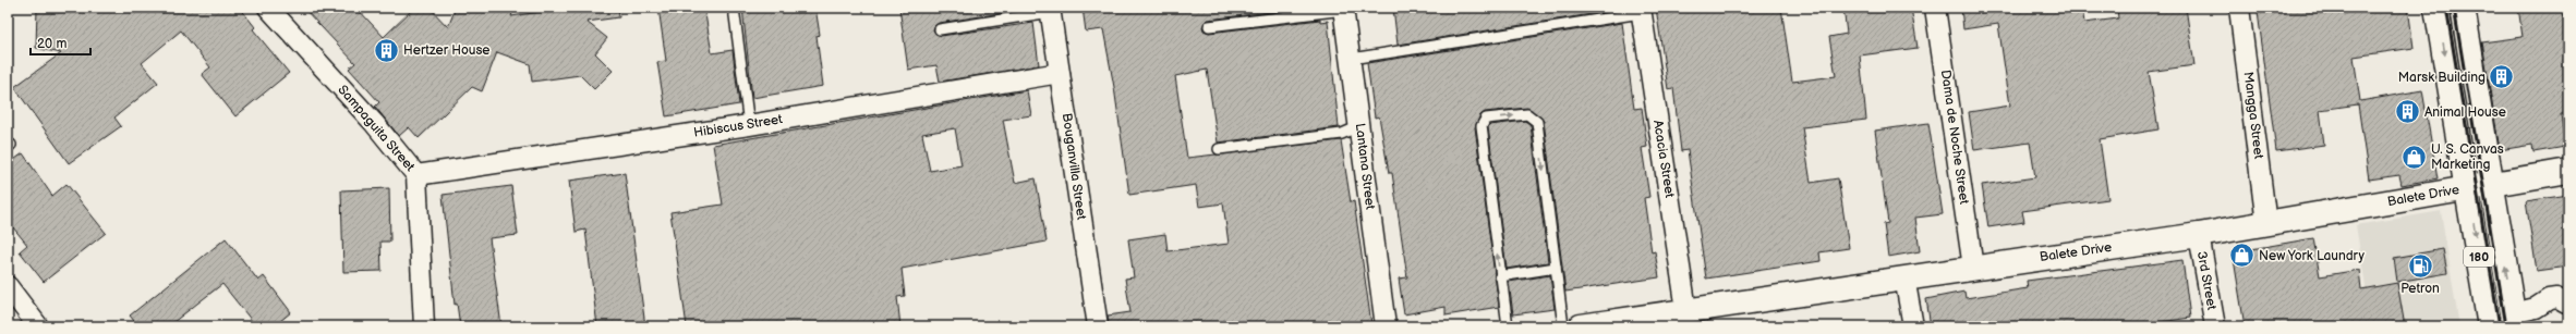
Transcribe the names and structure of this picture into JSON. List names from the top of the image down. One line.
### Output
{"streets":{"street":["Mangga Street","Hibiscus Street","Sampaguita Street","Dama de Noche Street","Acacia Street","Bouganvilla Street","Lantana Street","Balete Drive","180","3rd Street"]},"crossings":[["Mangga Street","Balete Drive"],["Hibiscus Street","Sampaguita Street"],["Hibiscus Street","Bouganvilla Street"],["Dama de Noche Street","Balete Drive"],["Acacia Street","Balete Drive"],["Balete Drive","180"],["Balete Drive","3rd Street"]],"places":{"building":["Hertzer House","Marsk Building","Animal House"],"shop":["U. S. Canvas Marketing","New York Laundry"],"fuel station":["Petron"]},"scale_bar":"20 m"}
